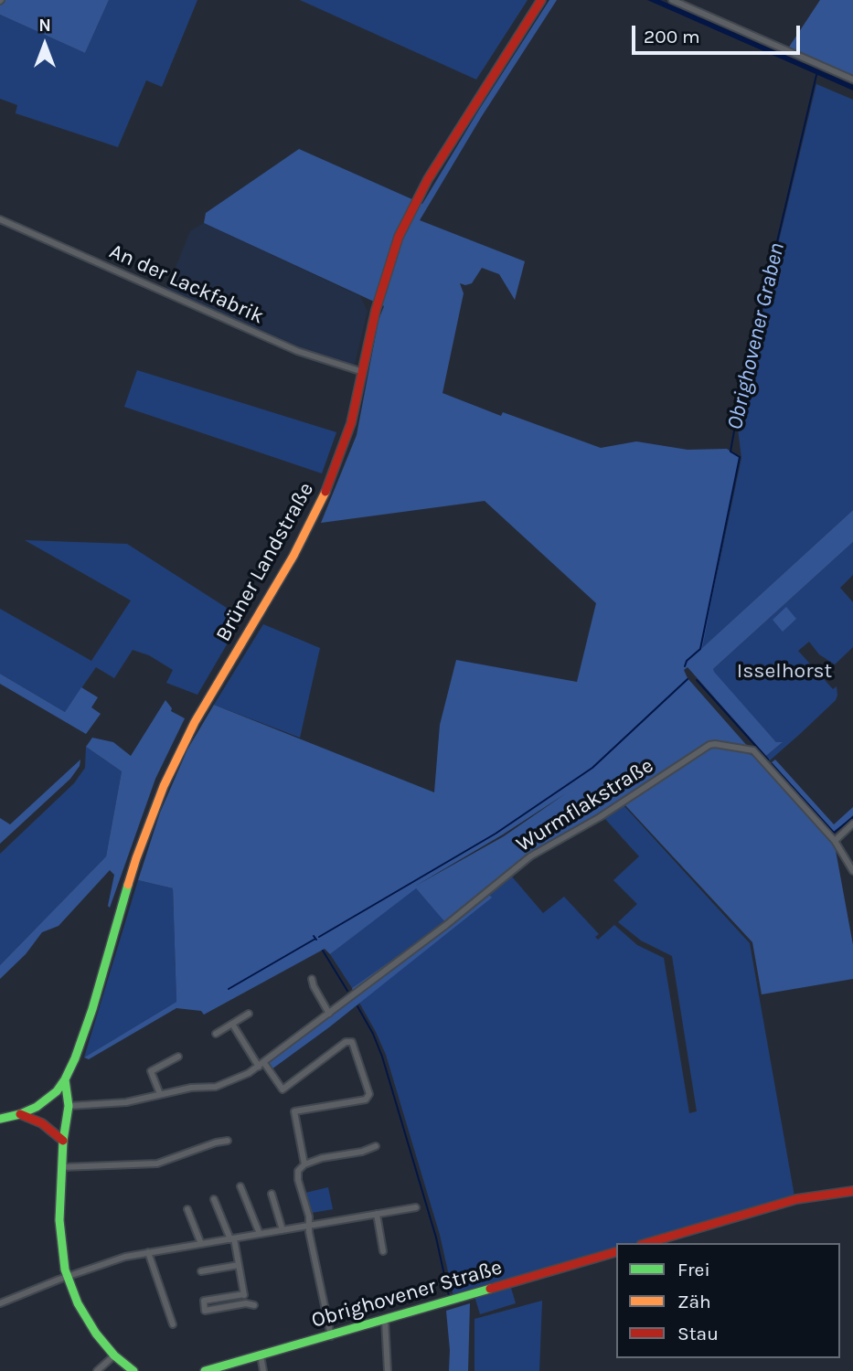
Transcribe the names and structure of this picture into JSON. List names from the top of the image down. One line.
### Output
{"streets":{"main road":["Brüner Landstraße","Obrighovener Straße"],"street":["An der Lackfabrik","Wurmflakstraße"]},"crossings":[["An der Lackfabrik","Brüner Landstraße"]],"water":["Obrighovener Graben"],"parks":["Isselhorst"],"legend":["Frei","Zäh","Stau"],"scale_bar":"200 m","north":"top"}
